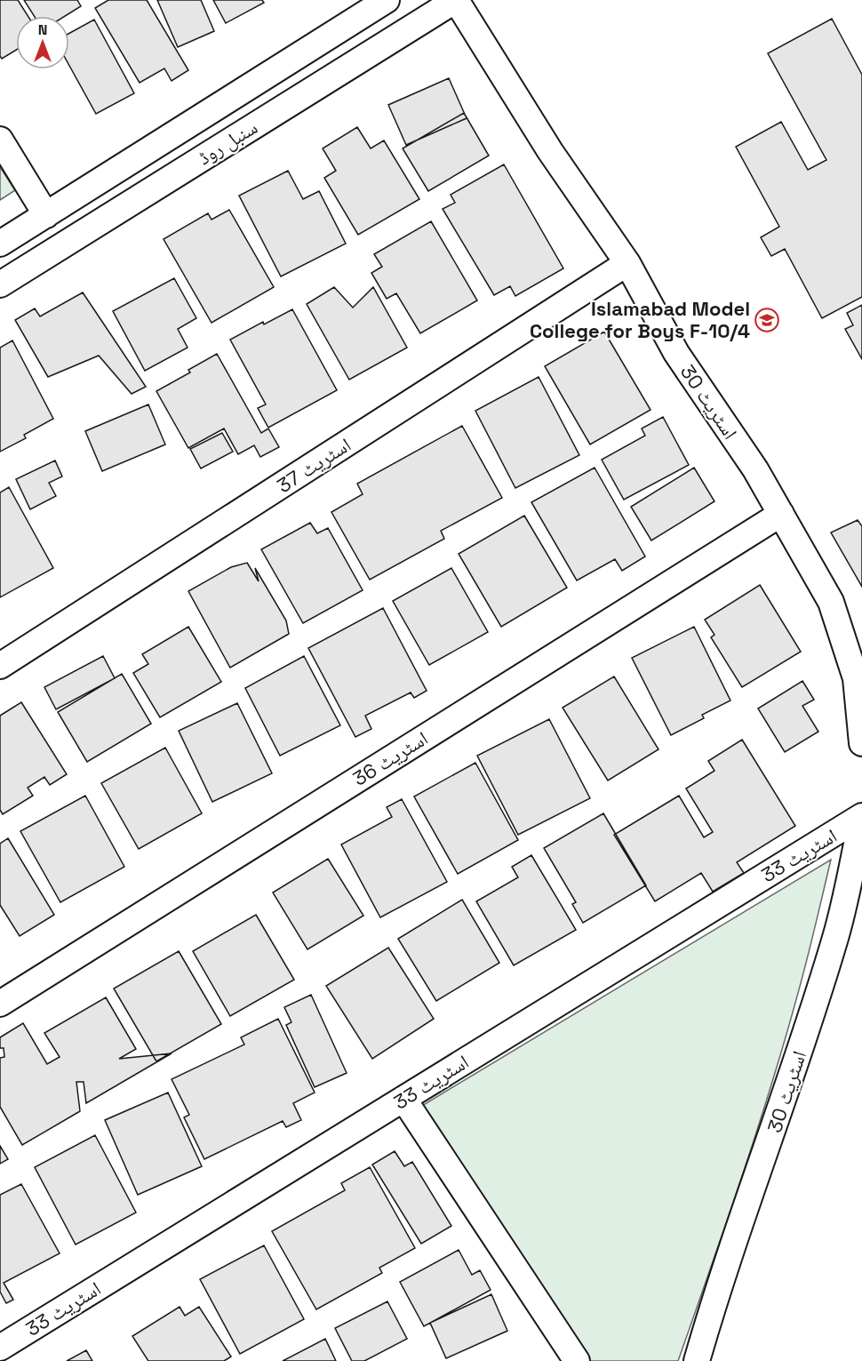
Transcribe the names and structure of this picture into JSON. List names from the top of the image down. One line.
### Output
{"streets":{"street":["سنبل روڈ","اسٹریٹ 30","اسٹریٹ 37","اسٹریٹ 36","اسٹریٹ 33"]},"crossings":[["سنبل روڈ","اسٹریٹ 30"],["اسٹریٹ 30","اسٹریٹ 37"],["اسٹریٹ 30","اسٹریٹ 36"],["اسٹریٹ 30","اسٹریٹ 33"]],"places":{"school or university":["Islamabad Model College for Boys F-10/4"]},"north":"top"}
